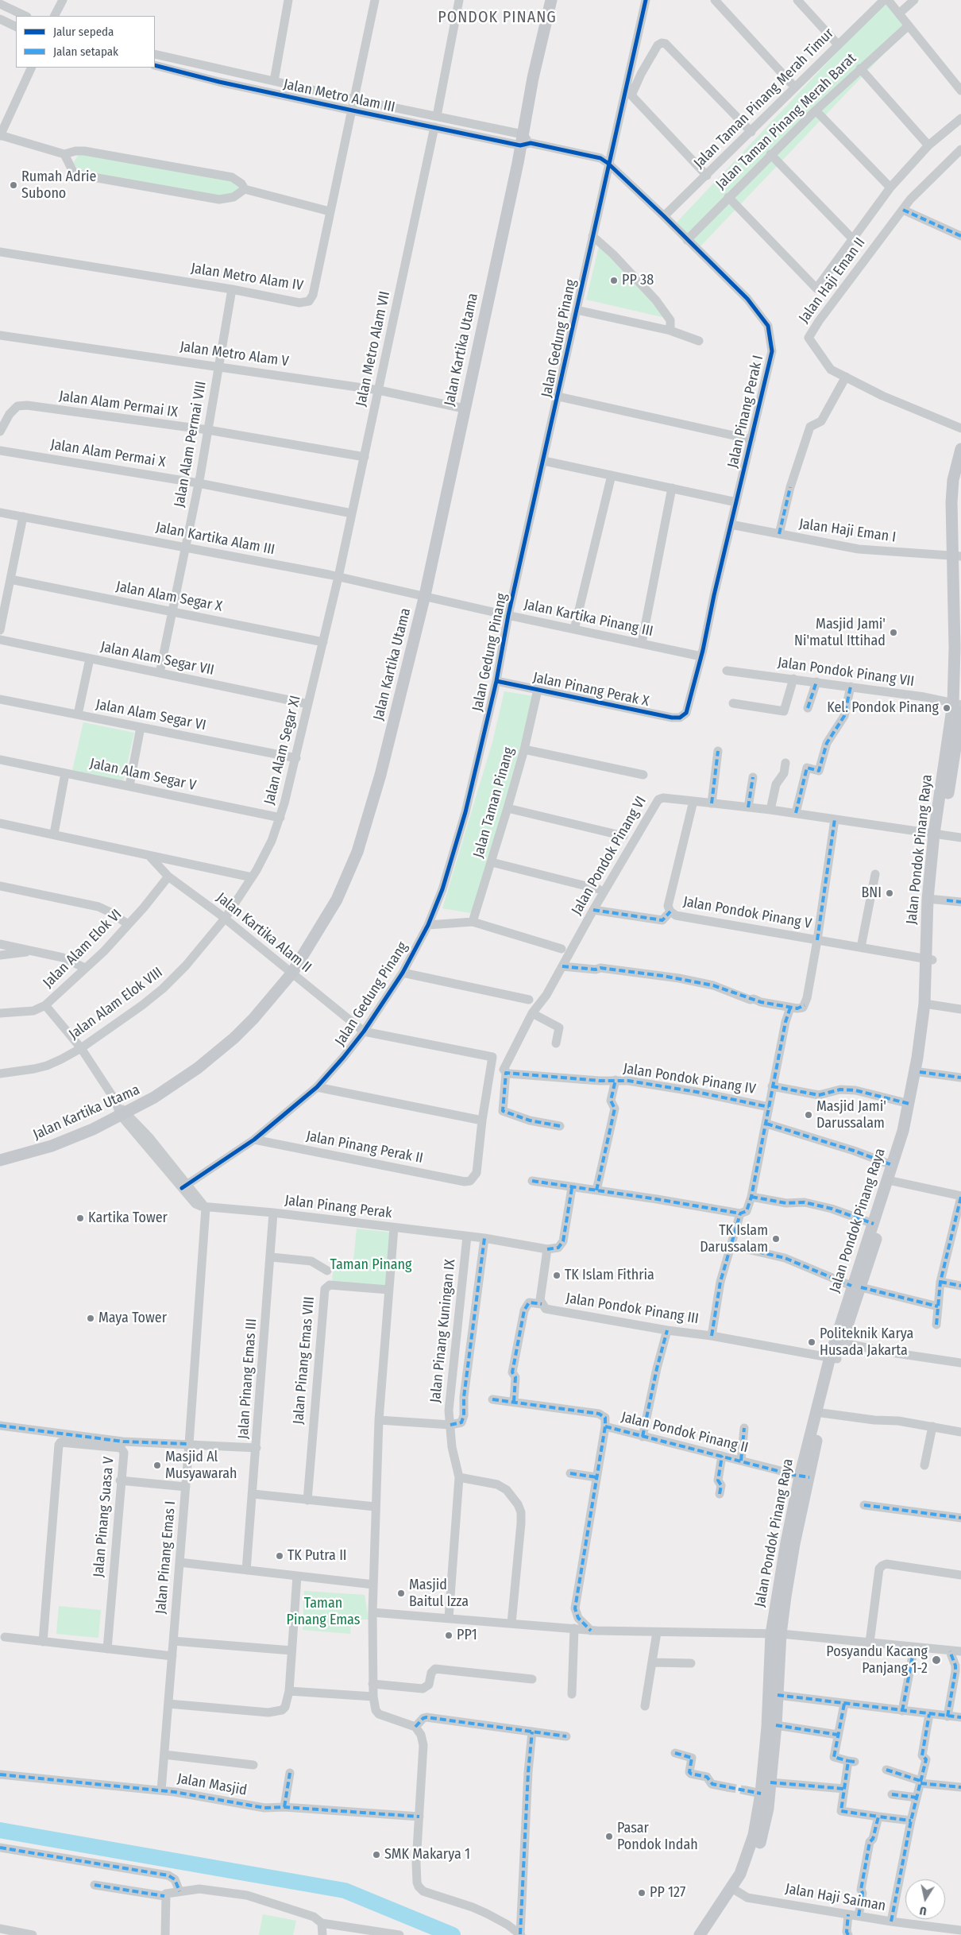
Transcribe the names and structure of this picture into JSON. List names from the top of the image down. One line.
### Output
{"streets":{"main road":["Jalan Kartika Utama","Jalan Pondok Pinang Raya"],"street":["Jalan Metro Alam III","Jalan Taman Pinang Merah Timur","Jalan Taman Pinang Merah Barat","Jalan Metro Alam IV","Jalan Haji Eman II","Jalan Gedung Pinang","Jalan Metro Alam VII","Jalan Metro Alam V","Jalan Alam Permai IX","Jalan Pinang Perak I","Jalan Alam Permai VIII","Jalan Alam Permai X","Jalan Haji Eman I","Jalan Kartika Alam III","Jalan Alam Segar X","Jalan Kartika Pinang III","Jalan Alam Segar VII","Jalan Pondok Pinang VII","Jalan Pinang Perak X","Jalan Alam Segar VI","Jalan Alam Segar XI","Jalan Alam Segar V","Jalan Taman Pinang","Jalan Pondok Pinang VI","Jalan Pondok Pinang V","Jalan Kartika Alam II","Jalan Alam Elok VI","Jalan Alam Elok VIII","Jalan Pondok Pinang IV","Jalan Pinang Perak II","Jalan Pinang Perak","Jalan Pondok Pinang III","Jalan Pinang Kuningan IX","Jalan Pinang Emas VIII","Jalan Pinang Emas III","Jalan Pondok Pinang II","Jalan Pinang Suasa V","Jalan Pinang Emas I","Jalan Masjid","Jalan Haji Saiman"]},"crossings":[["Jalan Metro Alam III","Jalan Metro Alam IV"],["Jalan Metro Alam III","Jalan Metro Alam VII"],["Jalan Metro Alam III","Jalan Kartika Utama"],["Jalan Metro Alam III","Jalan Pinang Perak I"],["Jalan Taman Pinang Merah Timur","Jalan Pinang Perak I"],["Jalan Taman Pinang Merah Barat","Jalan Pinang Perak I"],["Jalan Metro Alam IV","Jalan Alam Permai VIII"],["Jalan Gedung Pinang","Jalan Pinang Perak I"],["Jalan Gedung Pinang","Jalan Kartika Pinang III"],["Jalan Gedung Pinang","Jalan Pinang Perak X"],["Jalan Gedung Pinang","Jalan Kartika Alam II"],["Jalan Gedung Pinang","Jalan Pinang Perak II"],["Jalan Gedung Pinang","Jalan Pinang Perak"],["Jalan Metro Alam VII","Jalan Metro Alam V"],["Jalan Metro Alam VII","Jalan Alam Permai IX"],["Jalan Metro Alam VII","Jalan Alam Permai X"],["Jalan Metro Alam VII","Jalan Kartika Alam III"],["Jalan Metro Alam VII","Jalan Alam Segar XI"],["Jalan Kartika Utama","Jalan Metro Alam V"],["Jalan Kartika Utama","Jalan Pinang Perak I"],["Jalan Kartika Utama","Jalan Kartika Alam III"],["Jalan Kartika Utama","Jalan Kartika Pinang III"],["Jalan Kartika Utama","Jalan Kartika Alam II"],["Jalan Kartika Utama","Jalan Pinang Perak"],["Jalan Metro Alam V","Jalan Alam Permai VIII"],["Jalan Alam Permai IX","Jalan Alam Permai VIII"],["Jalan Pinang Perak I","Jalan Haji Eman I"],["Jalan Pinang Perak I","Jalan Kartika Pinang III"],["Jalan Pinang Perak I","Jalan Pinang Perak X"],["Jalan Alam Permai VIII","Jalan Alam Permai X"],["Jalan Alam Permai VIII","Jalan Kartika Alam III"],["Jalan Alam Permai VIII","Jalan Alam Segar X"],["Jalan Alam Permai VIII","Jalan Alam Segar VII"],["Jalan Haji Eman I","Jalan Pondok Pinang Raya"],["Jalan Kartika Alam III","Jalan Kartika Pinang III"],["Jalan Kartika Alam III","Jalan Alam Segar XI"],["Jalan Alam Segar X","Jalan Alam Segar XI"],["Jalan Alam Segar VII","Jalan Alam Segar XI"],["Jalan Pondok Pinang VII","Jalan Pondok Pinang Raya"],["Jalan Pinang Perak X","Jalan Taman Pinang"],["Jalan Alam Segar VI","Jalan Alam Segar XI"],["Jalan Alam Segar XI","Jalan Alam Segar V"],["Jalan Alam Segar XI","Jalan Kartika Alam II"],["Jalan Alam Segar XI","Jalan Alam Elok VIII"],["Jalan Pondok Pinang Raya","Jalan Pondok Pinang VI"],["Jalan Pondok Pinang Raya","Jalan Pondok Pinang V"],["Jalan Pondok Pinang Raya","Jalan Pondok Pinang III"],["Jalan Pondok Pinang Raya","Jalan Pondok Pinang II"],["Jalan Pondok Pinang Raya","Jalan Haji Saiman"],["Jalan Pondok Pinang VI","Jalan Pondok Pinang V"],["Jalan Pondok Pinang VI","Jalan Pondok Pinang IV"],["Jalan Kartika Alam II","Jalan Alam Elok VI"],["Jalan Kartika Alam II","Jalan Alam Elok VIII"],["Jalan Alam Elok VI","Jalan Pinang Perak"],["Jalan Alam Elok VIII","Jalan Pinang Perak"],["Jalan Pondok Pinang IV","Jalan Pondok Pinang III"],["Jalan Pinang Perak","Jalan Pinang Kuningan IX"],["Jalan Pinang Perak","Jalan Pinang Emas III"],["Jalan Pinang Perak","Jalan Pinang Emas I"],["Jalan Pinang Emas I","Jalan Masjid"]],"districts":["PONDOK PINANG"],"parks":["Taman Pinang","Taman Pinang Emas"],"places":["Rumah Adrie Subono","PP 38","Masjid Jami' Ni'matul Ittihad","Kel. Pondok Pinang","BNI","Masjid Jami' Darussalam","Kartika Tower","TK Islam Darussalam","TK Islam Fithria","Maya Tower","Politeknik Karya Husada Jakarta","Masjid Al Musyawarah","TK Putra II","Masjid Baitul Izza","PP1","Posyandu Kacang Panjang 1-2","Pasar Pondok Indah","SMK Makarya 1","PP 127"],"legend":["Jalur sepeda","Jalan setapak"],"north":"bottom"}
